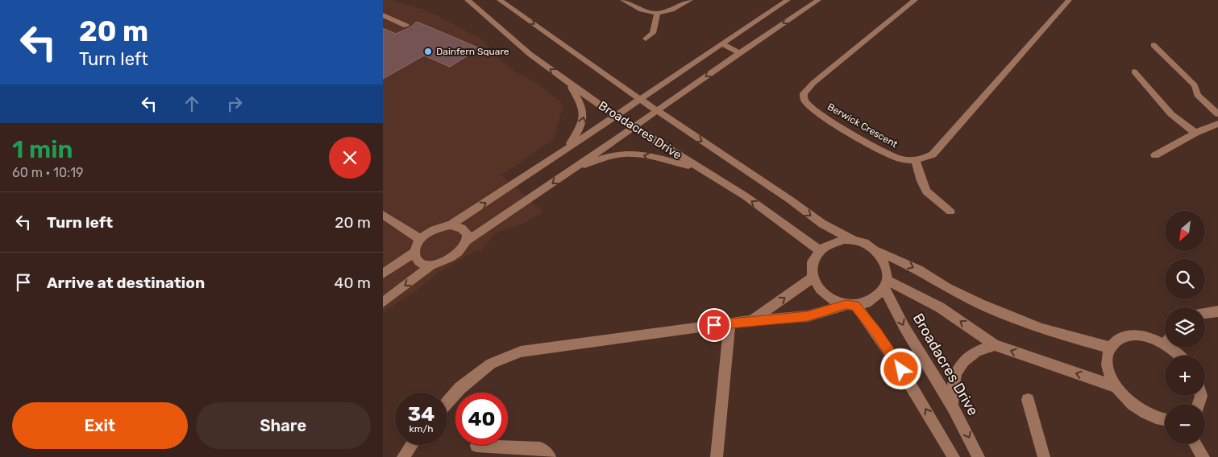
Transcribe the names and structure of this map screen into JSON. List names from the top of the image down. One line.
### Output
{"streets":{"street":["Berwick Crescent","Broadacres Drive"]},"places":["Dainfern Square"],"north":"bottom left","page":{"turn":["20 m","Turn left"],"heading":["1 min","60 m · 10:19"],"list":[{"name":"Turn left","value":"20 m"},{"name":"Arrive at destination","value":"40 m"}],"map_buttons":["+","−"],"speed":"34 km/h","limit":"40","buttons":["Exit","Share"]}}
